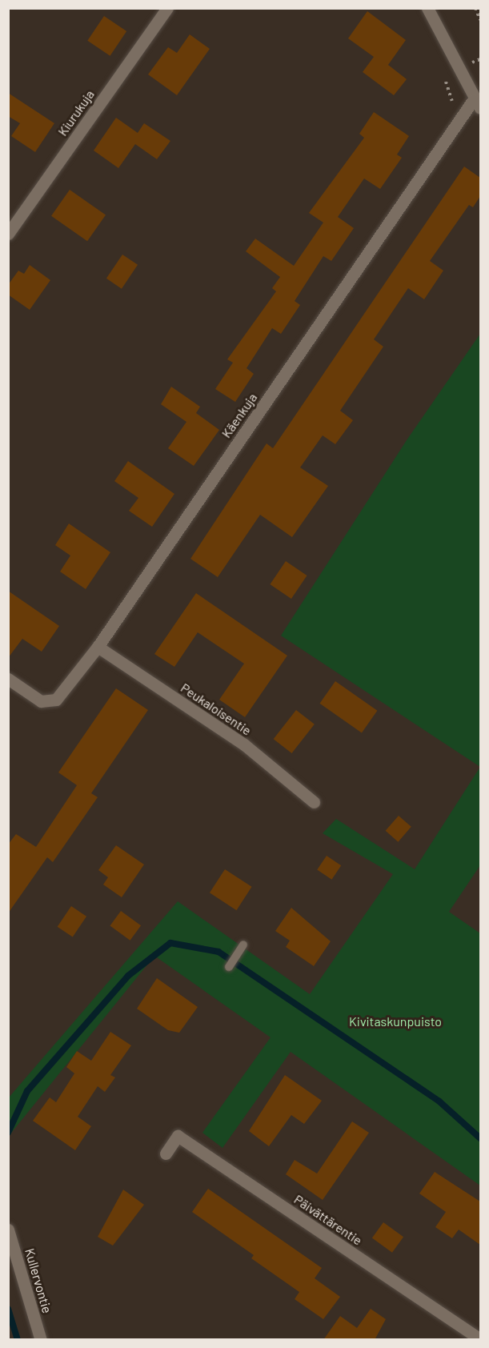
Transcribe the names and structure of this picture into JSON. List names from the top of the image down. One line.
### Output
{"streets":{"street":["Kiurukuja","Käenkuja","Peukaloisentie","Päivättärentie","Kullervontie"]},"crossings":[["Käenkuja","Peukaloisentie"]],"parks":["Kivitaskunpuisto"]}
